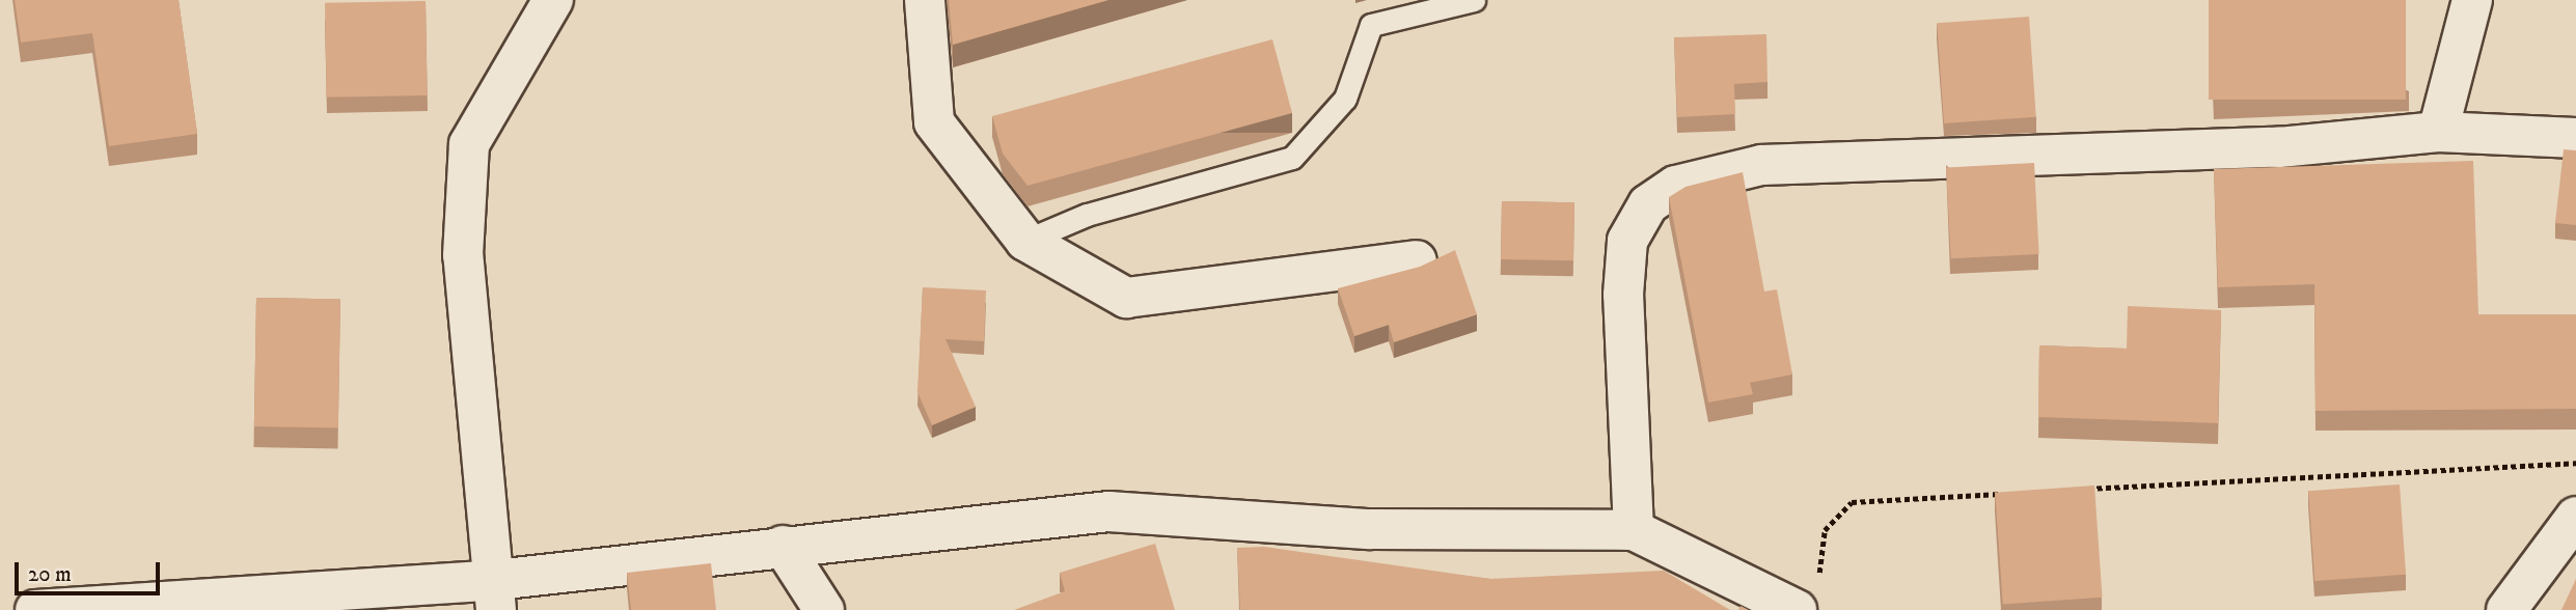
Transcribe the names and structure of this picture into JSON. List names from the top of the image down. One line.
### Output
{"scale_bar":"20 m"}
